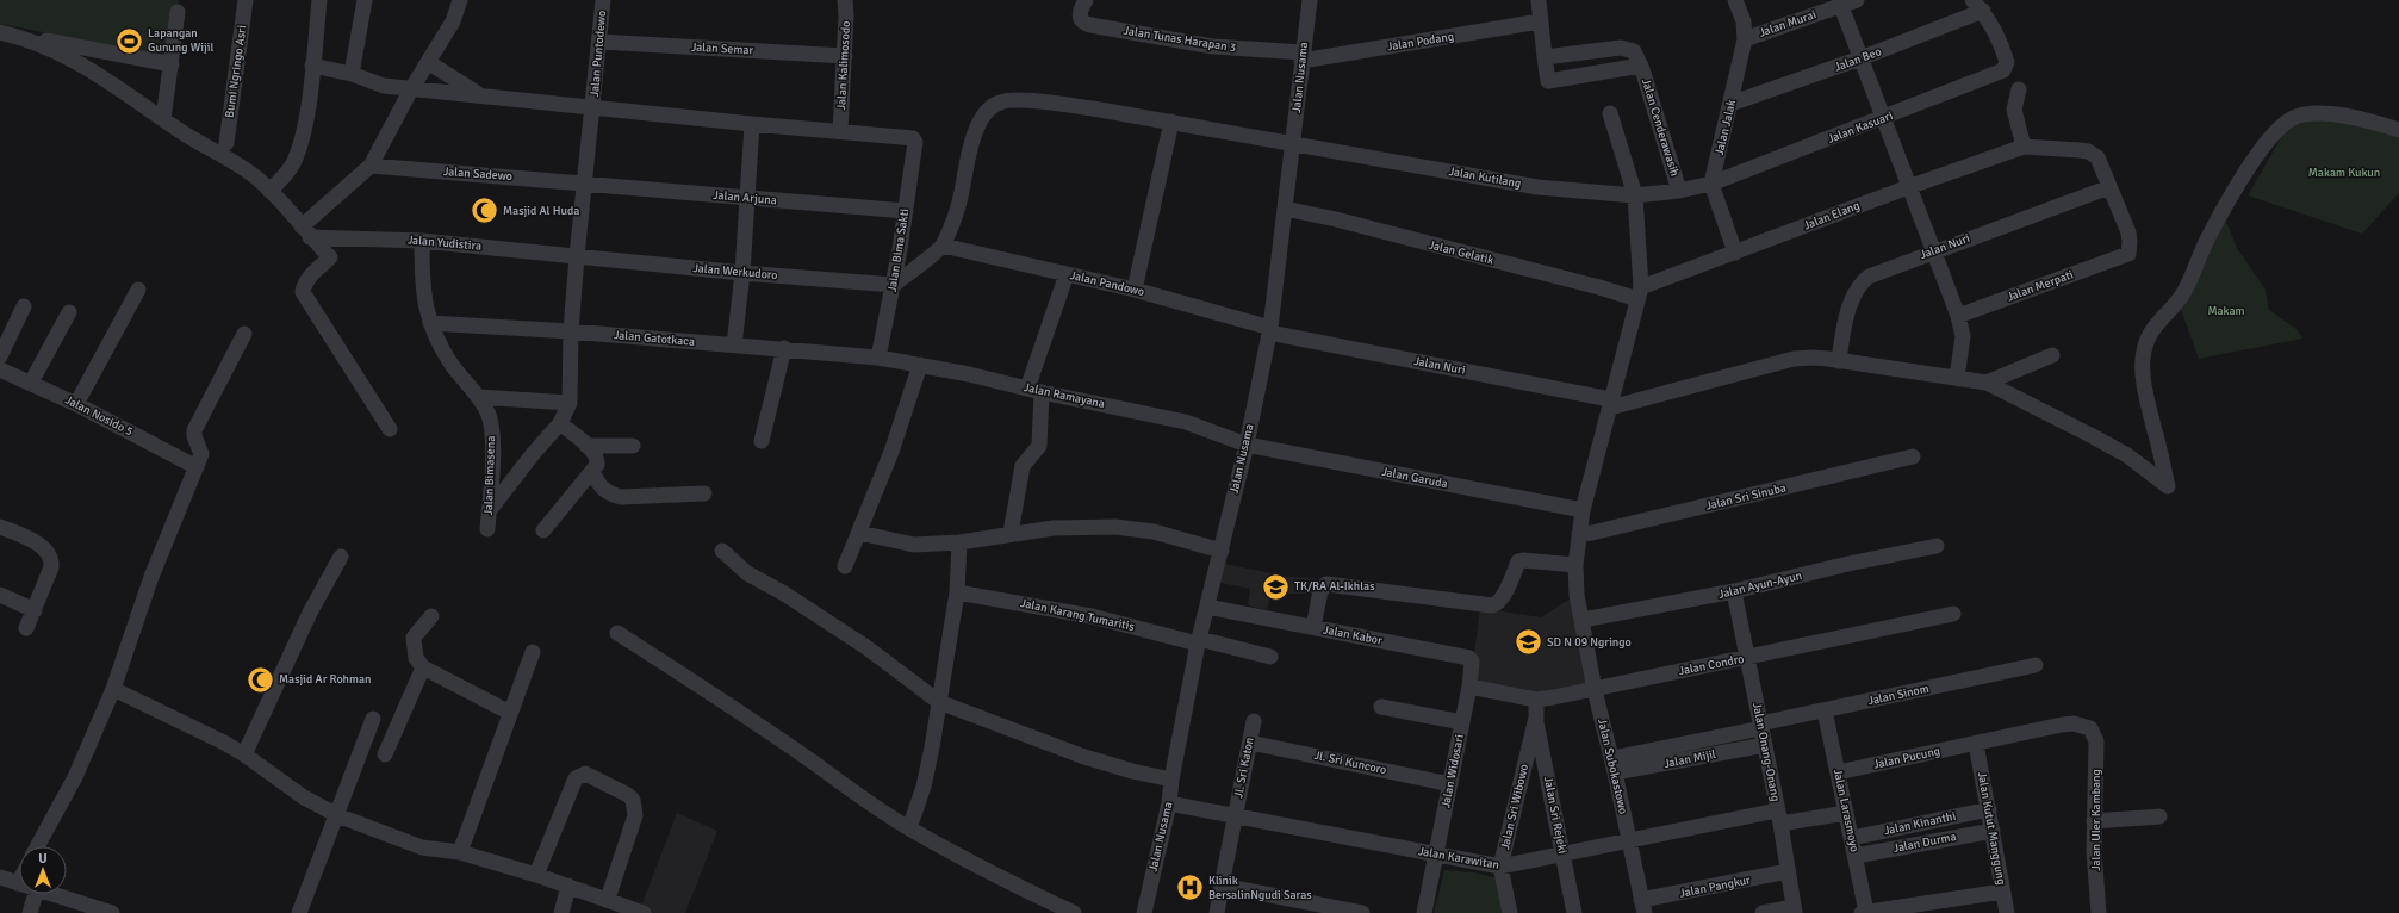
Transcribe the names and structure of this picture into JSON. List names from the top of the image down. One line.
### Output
{"streets":{"street":["Jalan Murai","Jalan Tunas Harapan 3","Jalan Podang","Jalan Semar","Jalan Puntodewo","Jalan Beo","Jalan Kalimosodo","Bumi Ngringo Asri","Jalan Nusama","Jalan Cenderawasih","Jalan Jalak","Jalan Kasuari","Jalan Sadewo","Jalan Kutilang","Jalan Arjuna","Jalan Elang","Jalan Yudistira","Jalan Nuri","Jalan Bima Sakti","Jalan Gelatik","Jalan Werkudoro","Jalan Pandowo","Jalan Merpati","Jalan Gatotkaca","Jalan Ramayana","Jalan Nosido 5","Jalan Bimasena","Jalan Garuda","Jalan Sri Sinuba","Jalan Ayun-Ayun","Jalan Karang Tumaritis","Jalan Kabor","Jalan Condro","Jalan Sinom","Jalan Onang-Onang","Jalan Pucung","Jalan Mijil","Jl. Sri Kuncoro","Jalan Subokastowo","Jl. Sri Katon","Jalan Widosari","Jalan Sri Wibowo","Jalan Larasmoyo","Jalan Sri Rejeki","Jalan Uler Kambang","Jalan Kinanthi","Jalan Kutut Manggung","Jalan Durma","Jalan Karawitan","Jalan Pangkur"]},"crossings":[["Jalan Murai","Jalan Jalak"],["Jalan Tunas Harapan 3","Jalan Podang"],["Jalan Tunas Harapan 3","Jalan Nusama"],["Jalan Podang","Jalan Nusama"],["Jalan Podang","Jalan Cenderawasih"],["Jalan Semar","Jalan Puntodewo"],["Jalan Semar","Jalan Kalimosodo"],["Jalan Puntodewo","Jalan Sadewo"],["Jalan Puntodewo","Jalan Arjuna"],["Jalan Puntodewo","Jalan Yudistira"],["Jalan Puntodewo","Jalan Werkudoro"],["Jalan Puntodewo","Jalan Gatotkaca"],["Jalan Beo","Jalan Jalak"],["Jalan Beo","Jalan Kasuari"],["Jalan Kalimosodo","Jalan Bima Sakti"],["Jalan Nusama","Jalan Kutilang"],["Jalan Nusama","Jalan Nuri"],["Jalan Nusama","Jalan Gelatik"],["Jalan Nusama","Jalan Pandowo"],["Jalan Nusama","Jalan Ramayana"],["Jalan Nusama","Jalan Garuda"],["Jalan Nusama","Jalan Karang Tumaritis"],["Jalan Nusama","Jalan Kabor"],["Jalan Nusama","Jalan Karawitan"],["Jalan Cenderawasih","Jalan Kasuari"],["Jalan Cenderawasih","Jalan Kutilang"],["Jalan Jalak","Jalan Kasuari"],["Jalan Kasuari","Jalan Kutilang"],["Jalan Sadewo","Jalan Arjuna"],["Jalan Kutilang","Jalan Pandowo"],["Jalan Kutilang","Jalan Subokastowo"],["Jalan Arjuna","Jalan Bima Sakti"],["Jalan Elang","Jalan Gelatik"],["Jalan Elang","Jalan Subokastowo"],["Jalan Yudistira","Jalan Werkudoro"],["Jalan Yudistira","Jalan Bimasena"],["Jalan Nuri","Jalan Pandowo"],["Jalan Nuri","Jalan Merpati"],["Jalan Nuri","Jalan Subokastowo"],["Jalan Bima Sakti","Jalan Werkudoro"],["Jalan Bima Sakti","Jalan Gatotkaca"],["Jalan Bima Sakti","Jalan Ramayana"],["Jalan Gelatik","Jalan Subokastowo"],["Jalan Gatotkaca","Jalan Ramayana"],["Jalan Gatotkaca","Jalan Bimasena"],["Jalan Ramayana","Jalan Garuda"],["Jalan Garuda","Jalan Subokastowo"],["Jalan Sri Sinuba","Jalan Subokastowo"],["Jalan Ayun-Ayun","Jalan Onang-Onang"],["Jalan Ayun-Ayun","Jalan Subokastowo"],["Jalan Kabor","Jalan Condro"],["Jalan Kabor","Jalan Widosari"],["Jalan Condro","Jalan Onang-Onang"],["Jalan Condro","Jalan Subokastowo"],["Jalan Condro","Jalan Widosari"],["Jalan Condro","Jalan Sri Wibowo"],["Jalan Sinom","Jalan Onang-Onang"],["Jalan Sinom","Jalan Mijil"],["Jalan Sinom","Jalan Subokastowo"],["Jalan Sinom","Jalan Larasmoyo"],["Jalan Onang-Onang","Jalan Mijil"],["Jalan Onang-Onang","Jalan Karawitan"],["Jalan Onang-Onang","Jalan Pangkur"],["Jalan Pucung","Jalan Larasmoyo"],["Jalan Pucung","Jalan Uler Kambang"],["Jalan Pucung","Jalan Kutut Manggung"],["Jalan Mijil","Jalan Subokastowo"],["Jl. Sri Kuncoro","Jl. Sri Katon"],["Jl. Sri Kuncoro","Jalan Widosari"],["Jalan Subokastowo","Jalan Karawitan"],["Jalan Subokastowo","Jalan Pangkur"],["Jl. Sri Katon","Jalan Karawitan"],["Jalan Widosari","Jalan Karawitan"],["Jalan Sri Wibowo","Jalan Sri Rejeki"],["Jalan Sri Wibowo","Jalan Karawitan"],["Jalan Larasmoyo","Jalan Kinanthi"],["Jalan Larasmoyo","Jalan Durma"],["Jalan Larasmoyo","Jalan Karawitan"],["Jalan Sri Rejeki","Jalan Karawitan"],["Jalan Kinanthi","Jalan Kutut Manggung"],["Jalan Kutut Manggung","Jalan Durma"]],"parks":["Makam Kukun","Makam"],"places":{"sports":["Lapangan Gunung Wijil"],"mosque":["Masjid Al Huda","Masjid Ar Rohman"],"school or university":["TK/RA Al-Ikhlas","SD N 09 Ngringo"],"hospital":["Klinik BersalinNgudi Saras"]},"north":"top"}
